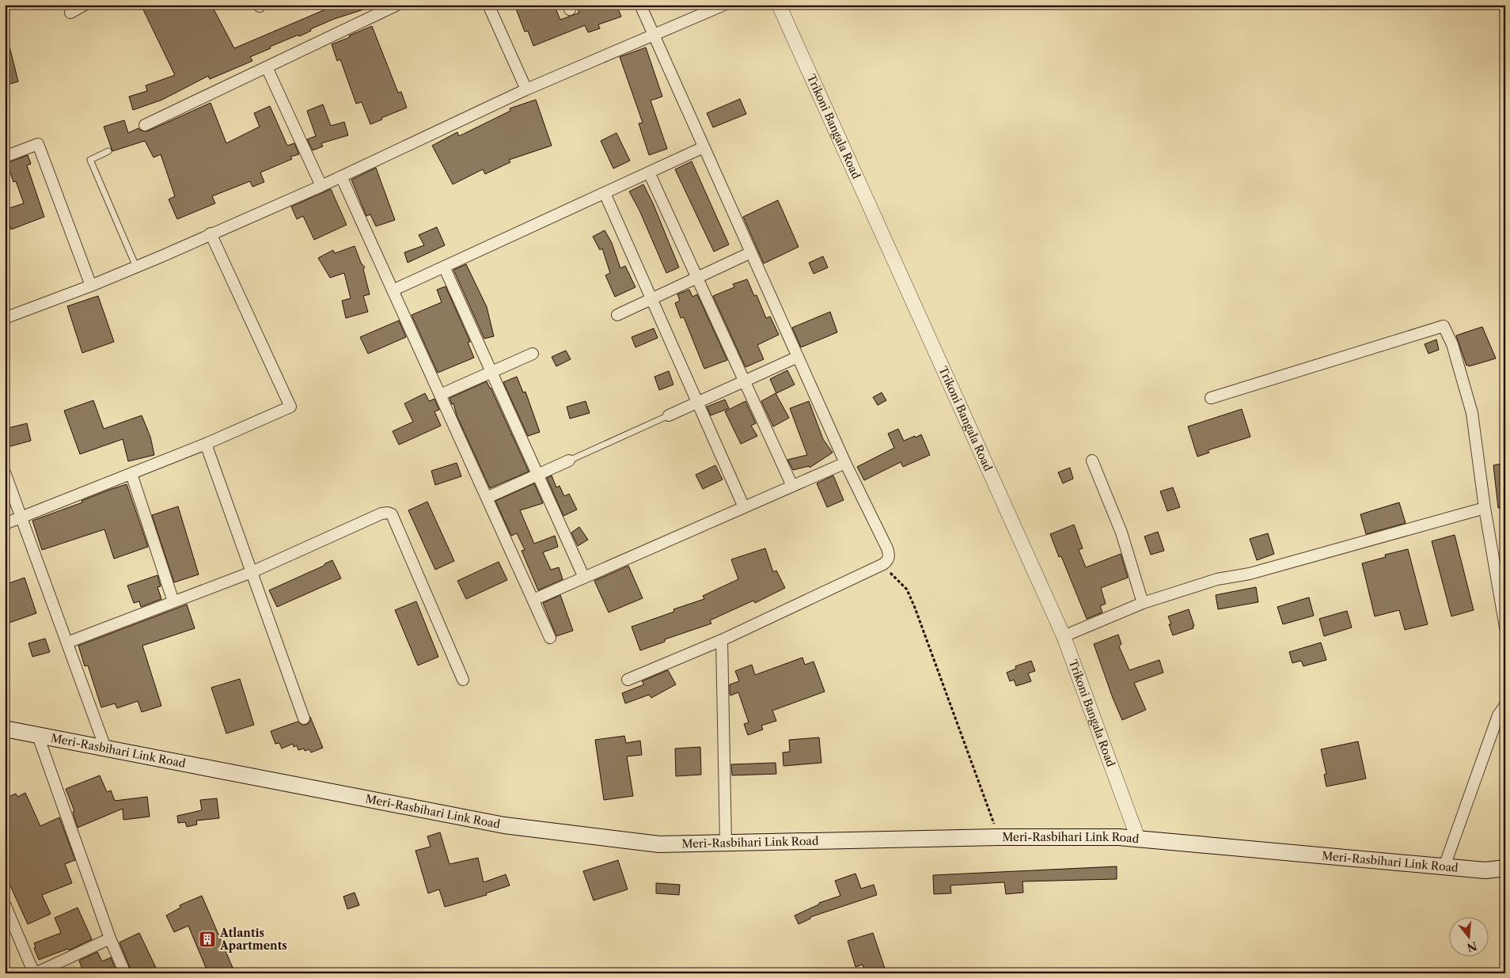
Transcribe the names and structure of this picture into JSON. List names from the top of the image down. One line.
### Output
{"streets":{"main road":["Meri-Rasbihari Link Road"],"street":["Trikoni Bangala Road"]},"crossings":[["Trikoni Bangala Road","Meri-Rasbihari Link Road"]],"places":{"building":["Atlantis Apartments"]},"north":"bottom"}
